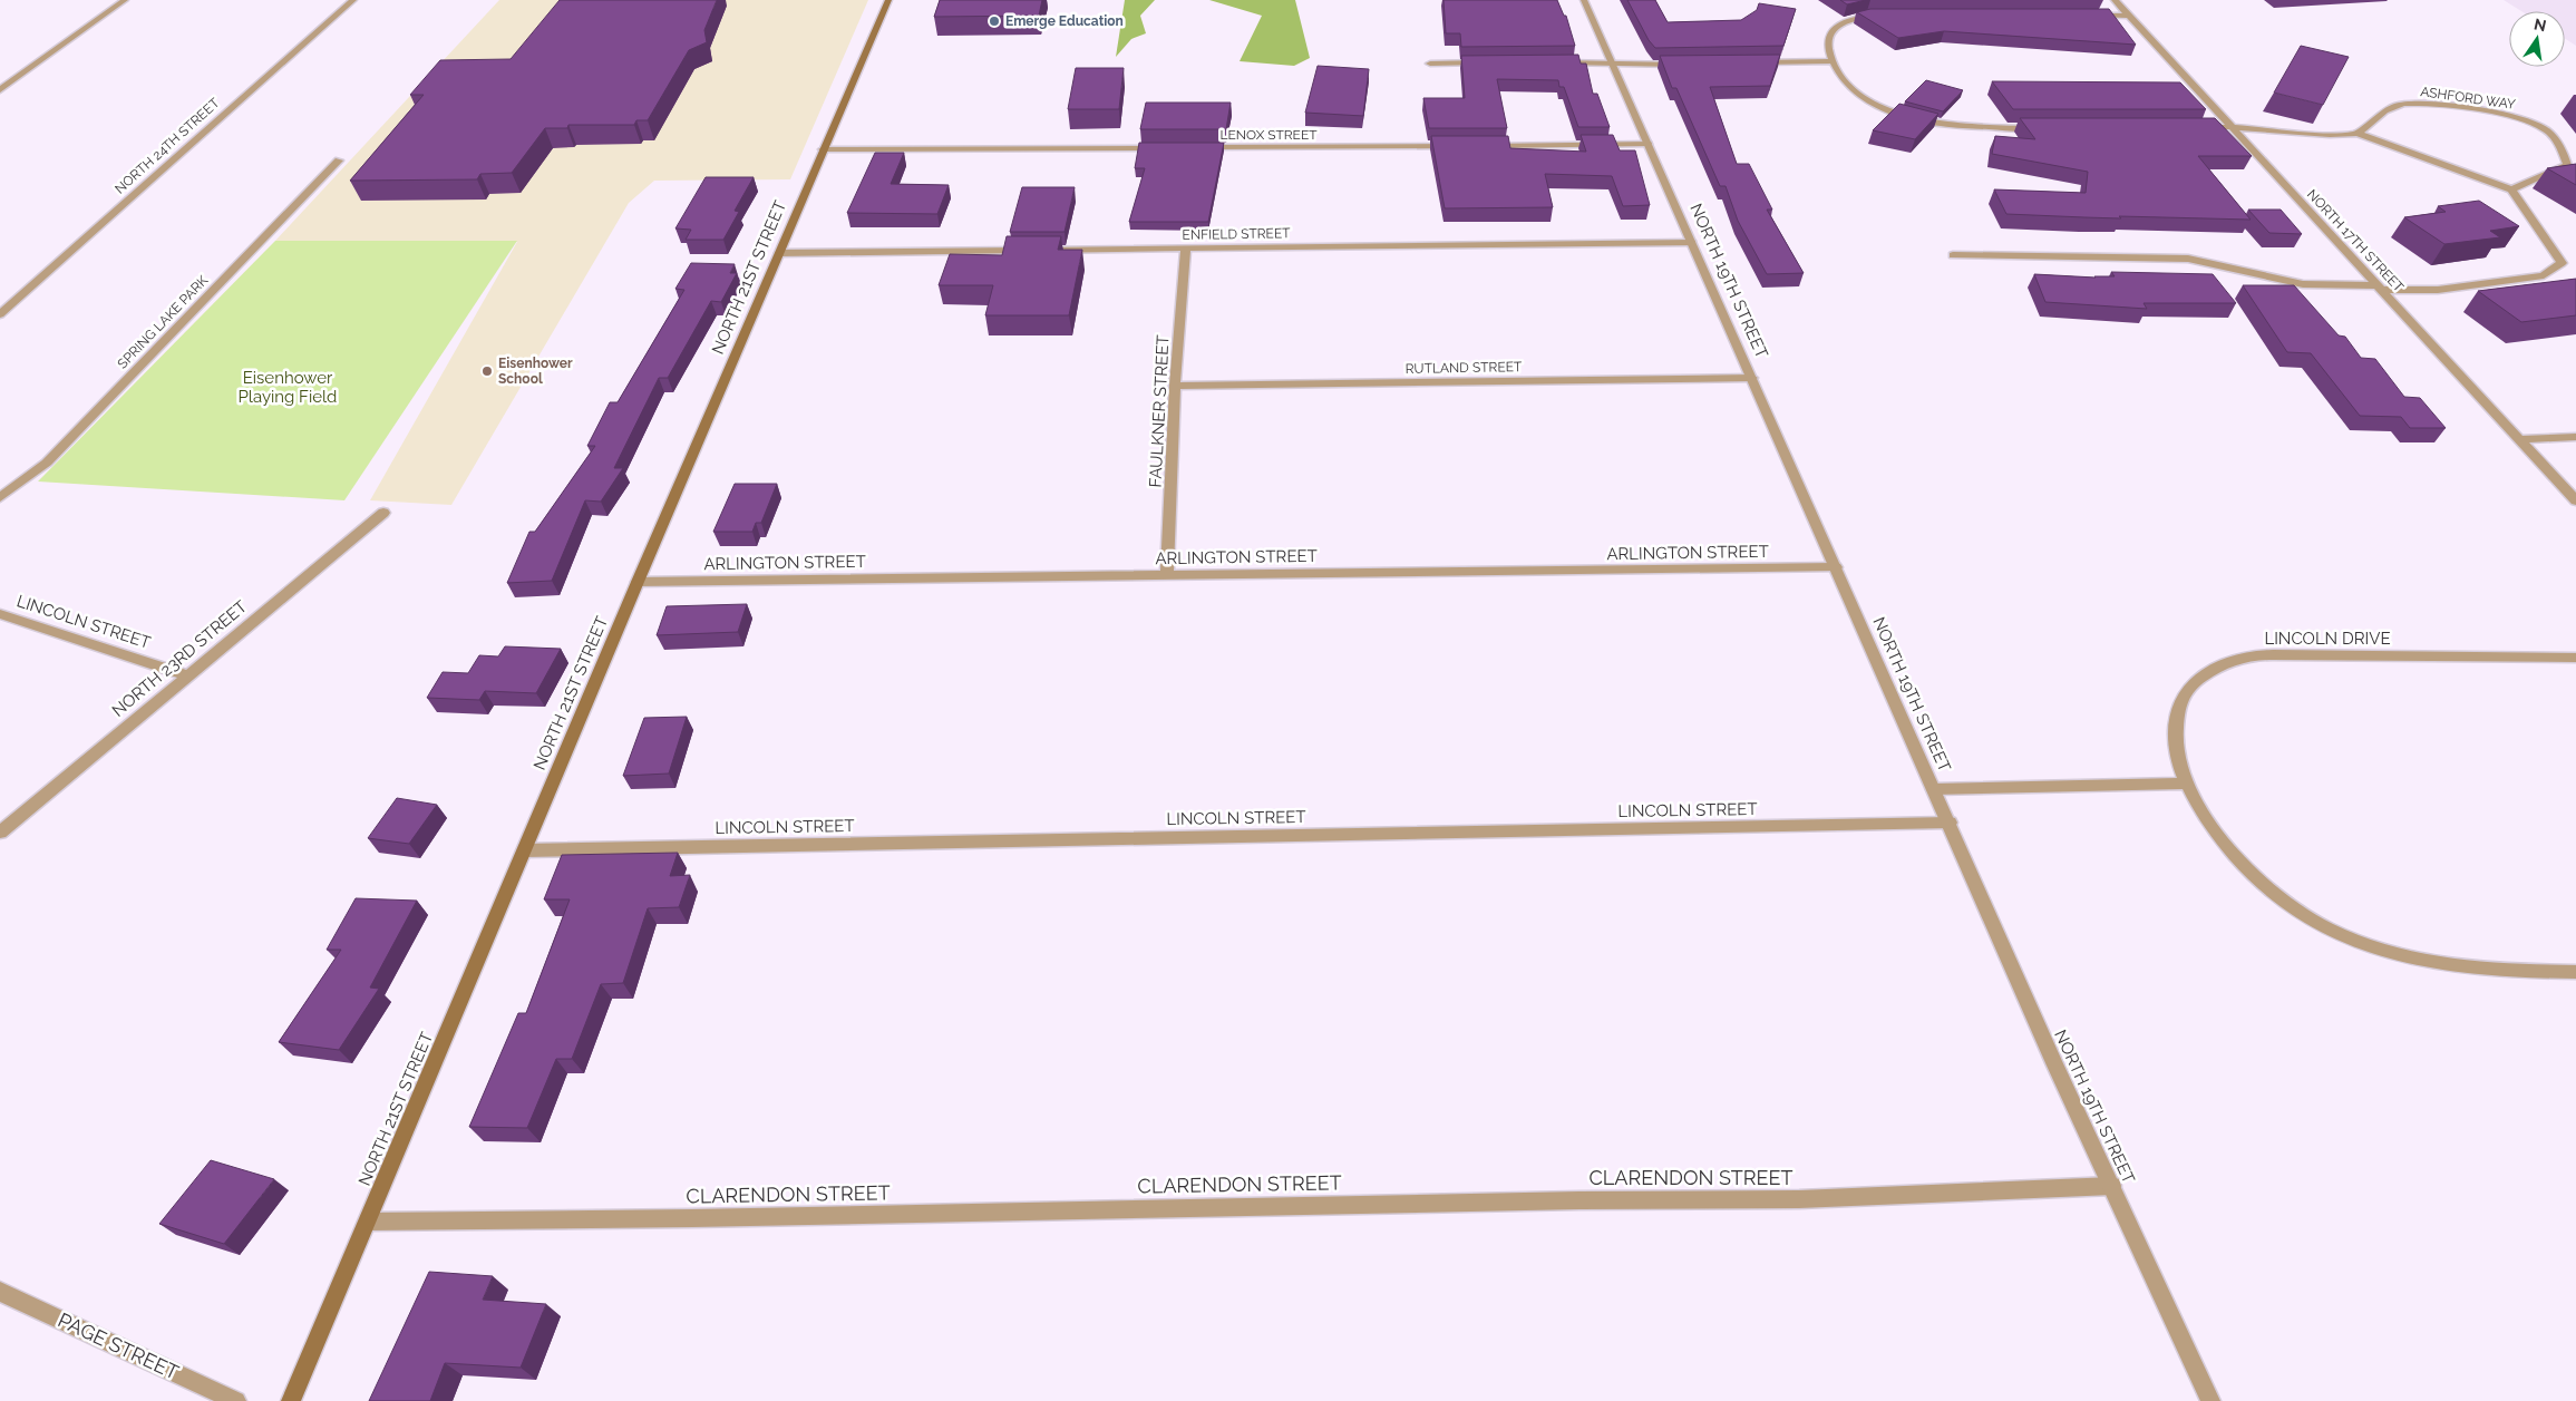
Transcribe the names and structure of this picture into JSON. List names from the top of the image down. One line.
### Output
{"streets":{"main road":["NORTH 21ST STREET"],"street":["ASHFORD WAY","LENOX STREET","NORTH 24TH STREET","ENFIELD STREET","NORTH 17TH STREET","NORTH 19TH STREET","SPRING LAKE PARK","RUTLAND STREET","FAULKNER STREET","ARLINGTON STREET","LINCOLN STREET","LINCOLN DRIVE","NORTH 23RD STREET","CLARENDON STREET","PAGE STREET"]},"crossings":[["ENFIELD STREET","NORTH 21ST STREET"],["ENFIELD STREET","NORTH 19TH STREET"],["ENFIELD STREET","FAULKNER STREET"],["NORTH 21ST STREET","ARLINGTON STREET"],["NORTH 21ST STREET","LINCOLN STREET"],["NORTH 21ST STREET","CLARENDON STREET"],["NORTH 19TH STREET","RUTLAND STREET"],["NORTH 19TH STREET","ARLINGTON STREET"],["NORTH 19TH STREET","LINCOLN STREET"],["NORTH 19TH STREET","CLARENDON STREET"],["RUTLAND STREET","FAULKNER STREET"],["FAULKNER STREET","ARLINGTON STREET"],["LINCOLN STREET","NORTH 23RD STREET"]],"parks":["Eisenhower Playing Field"],"places":["Emerge Education","Eisenhower School"],"north":"top"}
